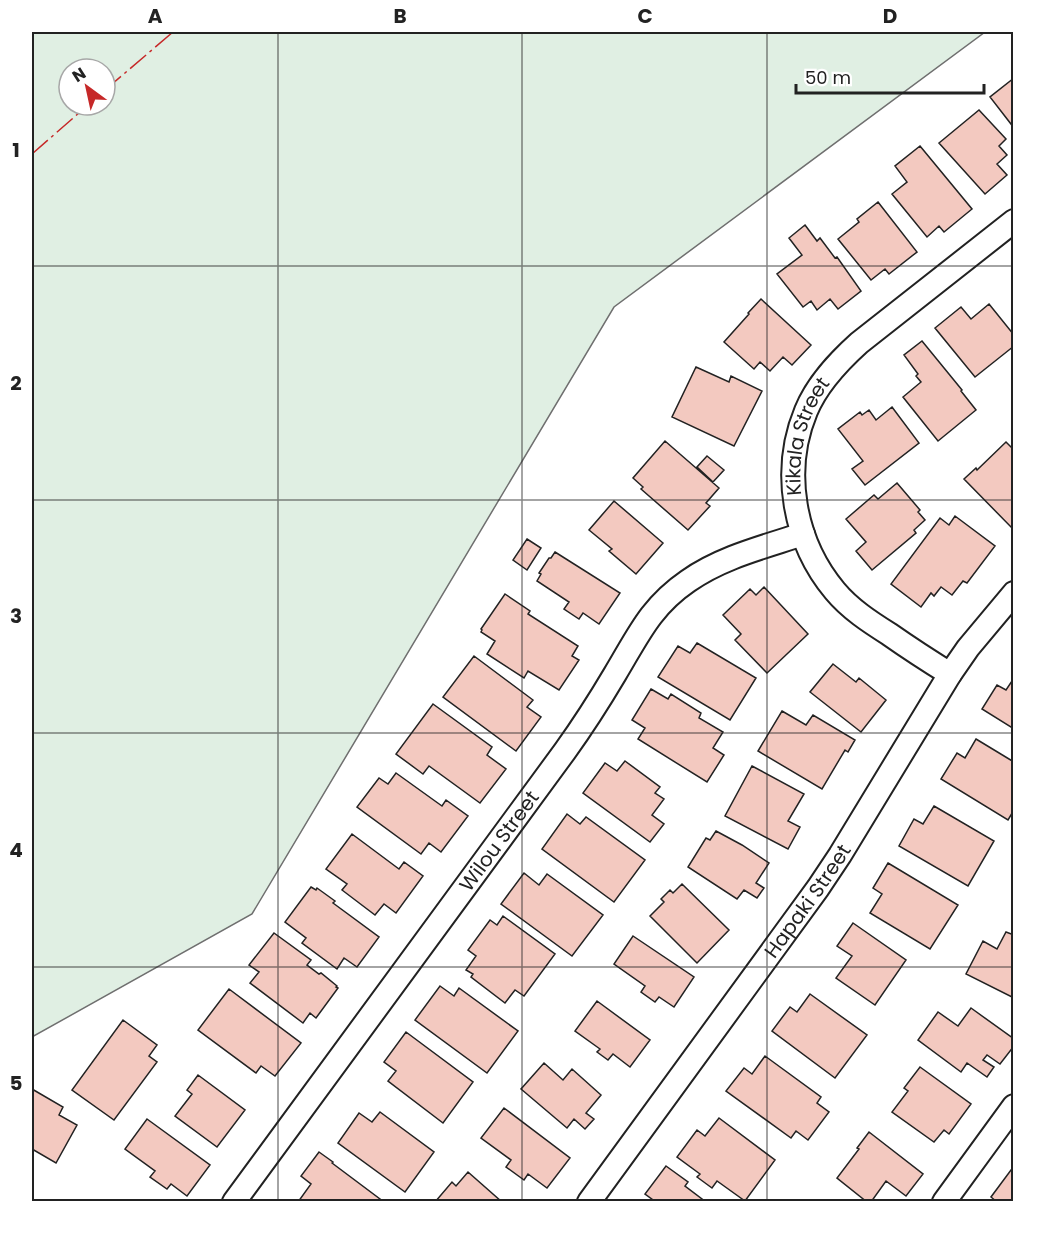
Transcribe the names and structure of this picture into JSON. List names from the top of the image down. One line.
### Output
{"streets":{"street":["Kikala Street","Wilou Street","Hapaki Street"]},"crossings":[["Kikala Street","Wilou Street"],["Kikala Street","Hapaki Street"]],"scale_bar":"50 m","north":"top left","grid":{"columns":["A","B","C","D"],"rows":["1","2","3","4","5"]}}
